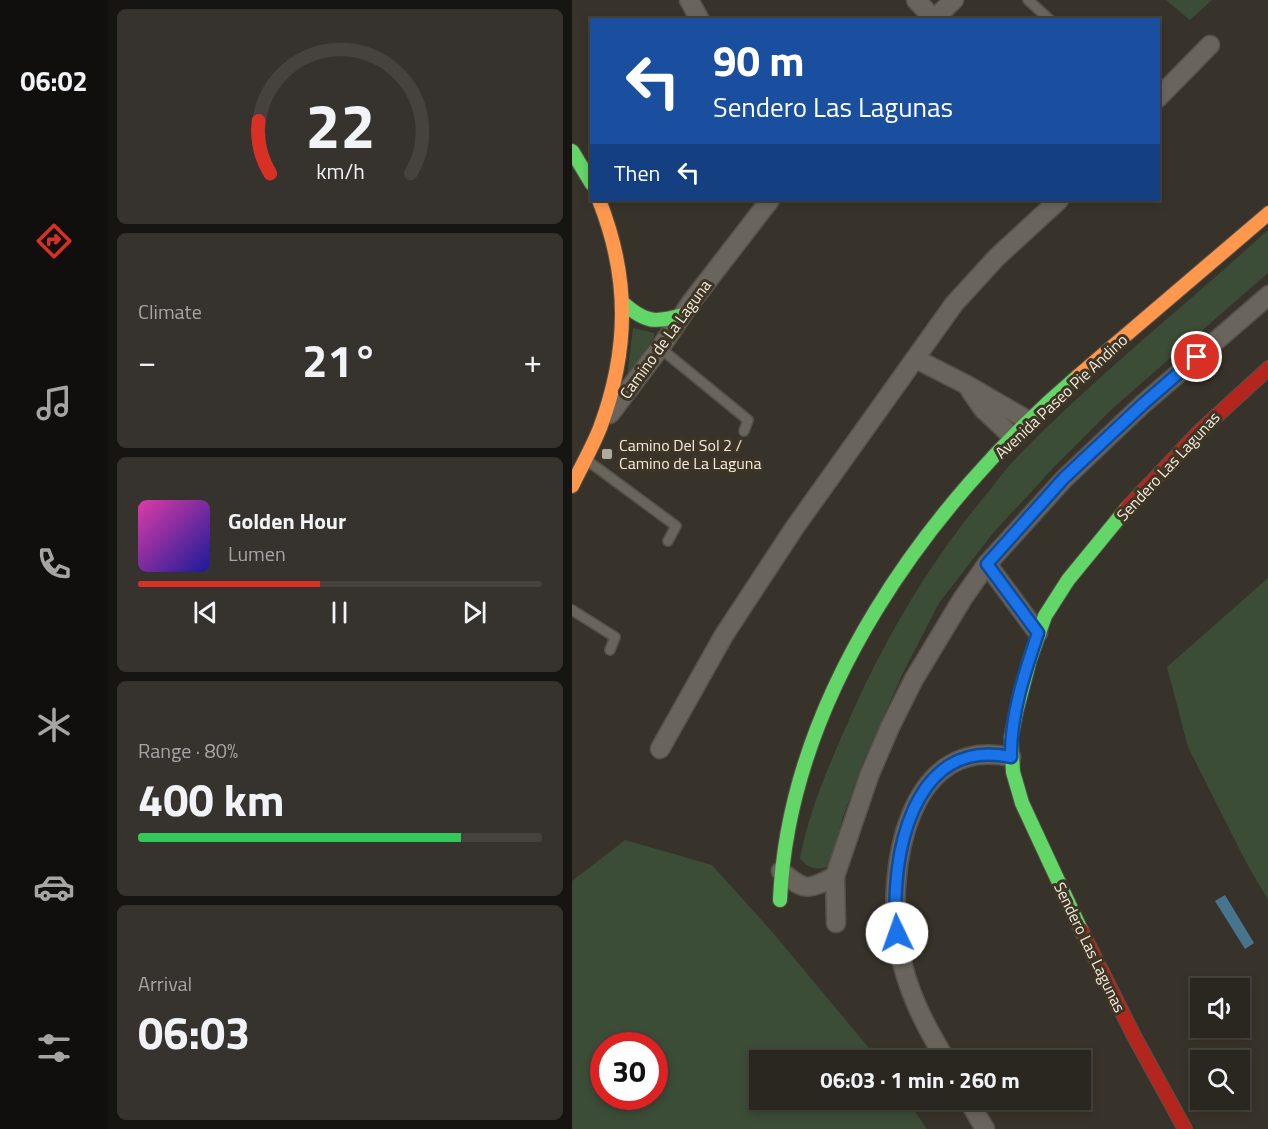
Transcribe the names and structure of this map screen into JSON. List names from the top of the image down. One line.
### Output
{"streets":{"street":["Camino de La Laguna","Avenida Paseo Pie Andino","Sendero Las Lagunas"]},"places":{"transit":["Camino Del Sol 2 / Camino de La Laguna"]},"page":{"tabs":"06:02","turn":["90 m","Sendero Las Lagunas"],"then":"Then","tile":["Climate",["Range · 80%","400 km"],["Arrival","06:03"]],"heat":["−","21°","+"],"song":["Golden Hour","Lumen"],"limit":"30","trip":"06:03 · 1 min · 260 m","gauge":["22","km/h"]}}
